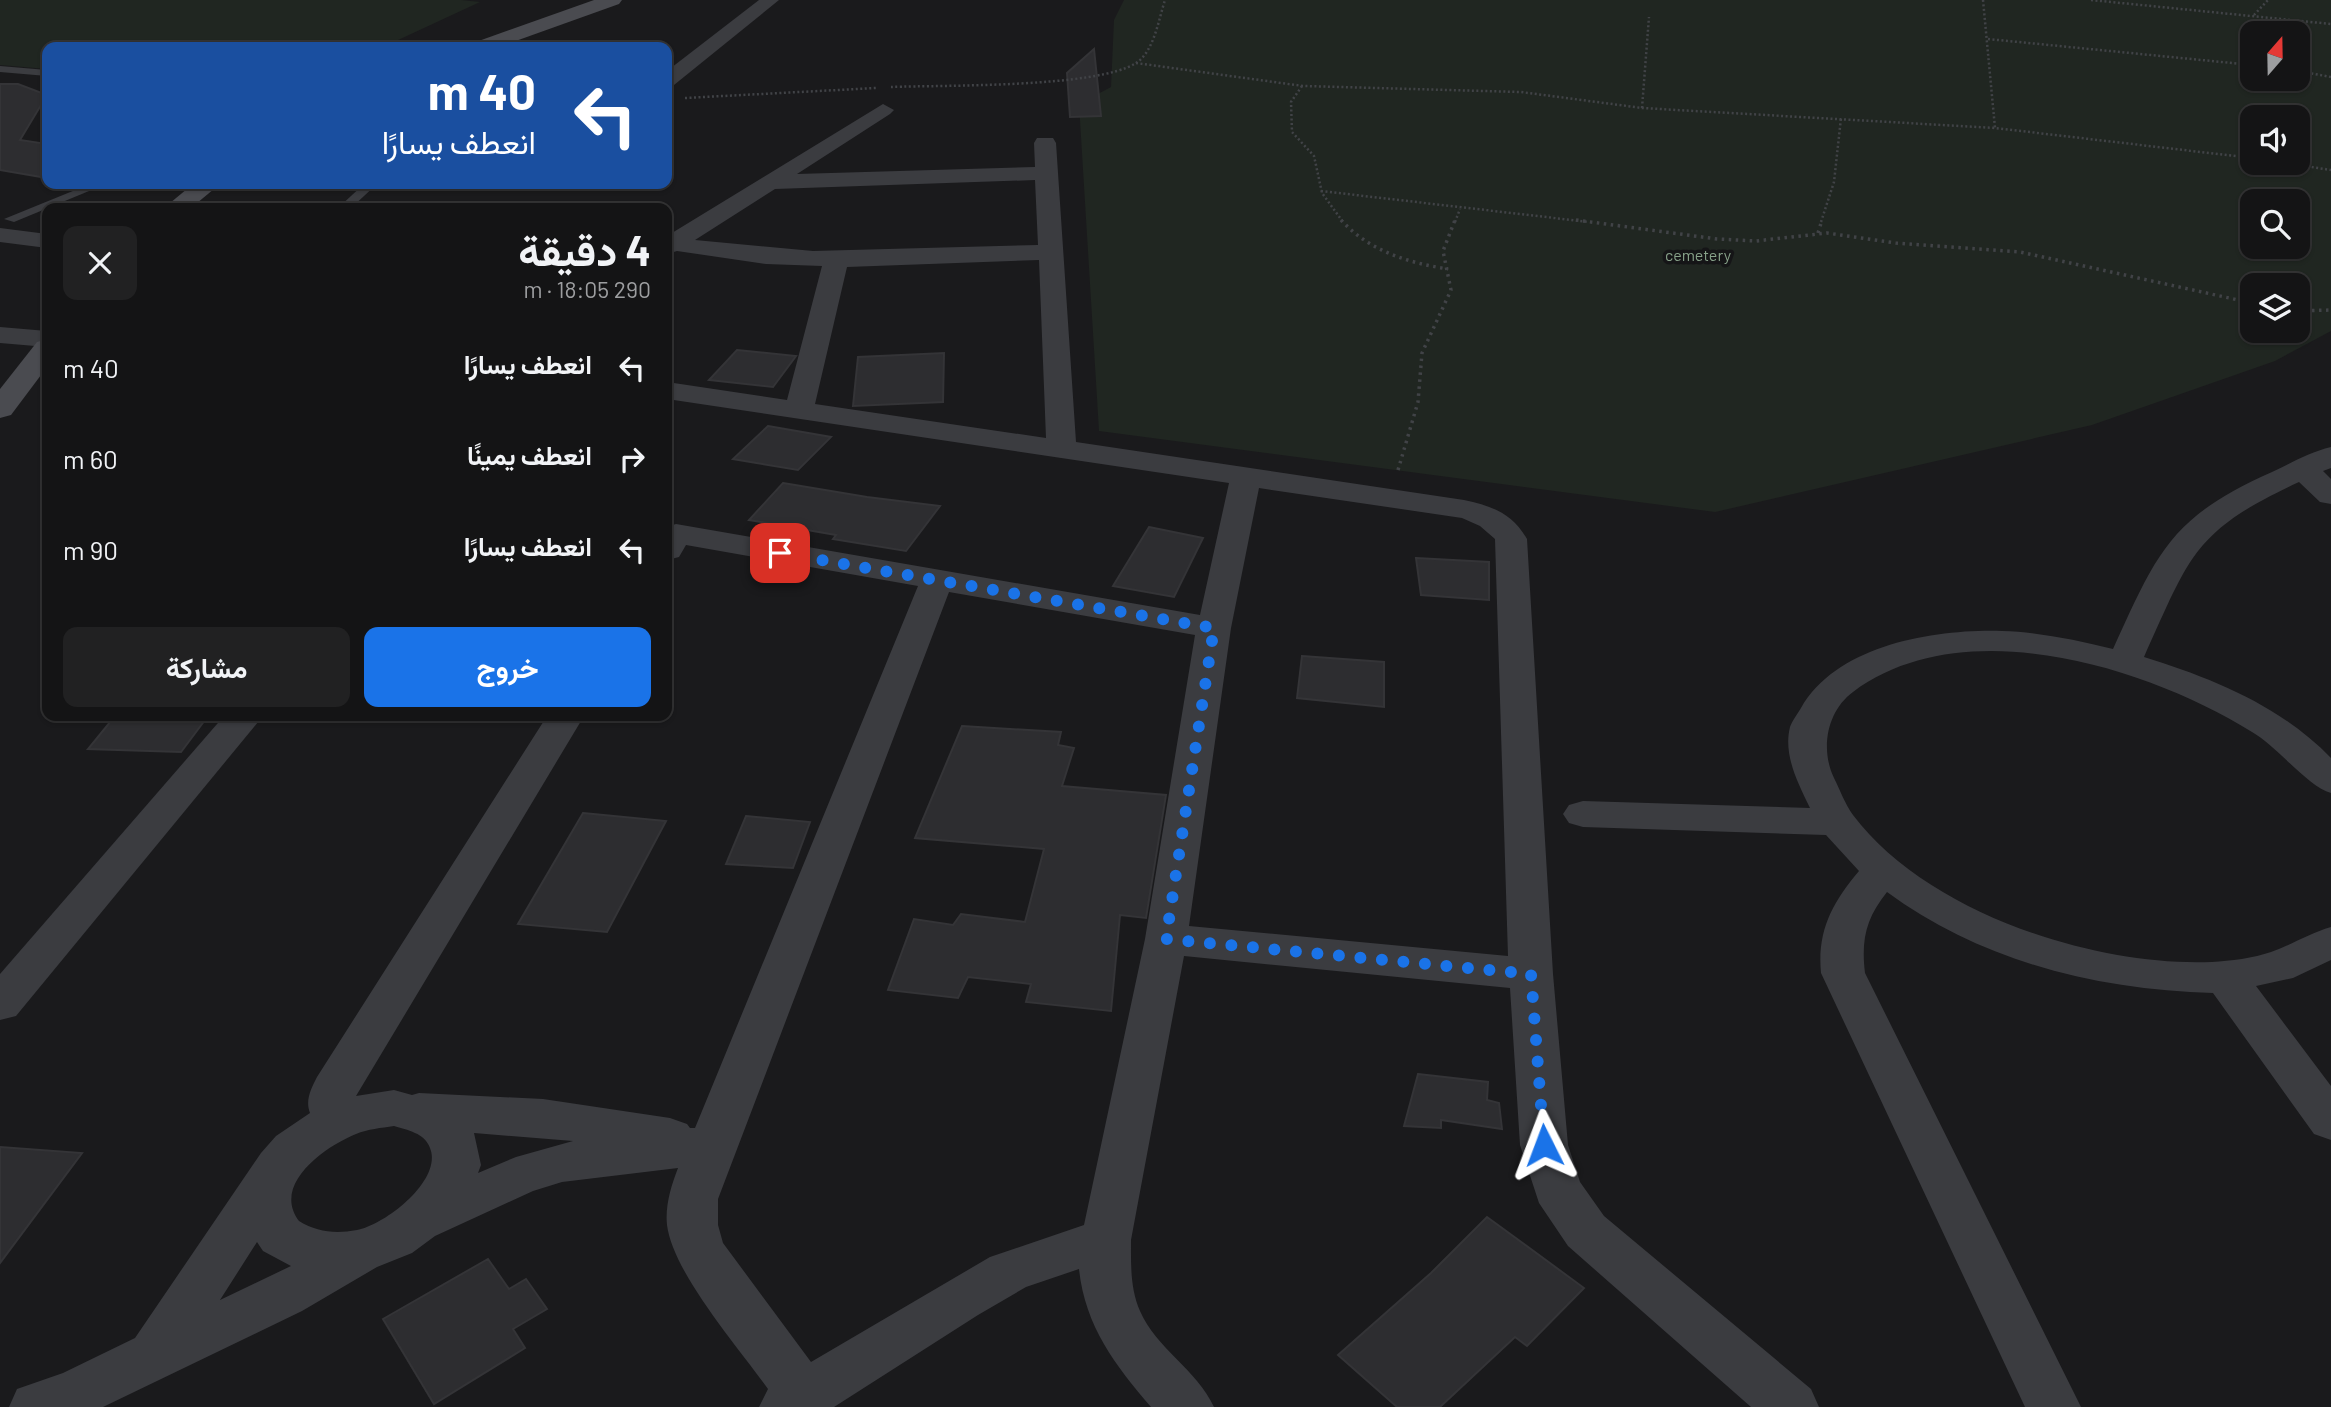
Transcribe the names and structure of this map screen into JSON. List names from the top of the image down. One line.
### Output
{"parks":["cemetery"],"north":"top","page":{"turn":["40 m","انعطف يسارًا"],"heading":["4 دقيقة","290 m · 18:05"],"list":[{"name":"انعطف يسارًا","value":"40 m"},{"name":"انعطف يمينًا","value":"60 m"},{"name":"انعطف يسارًا","value":"90 m"}],"buttons":["خروج","مشاركة"]}}
